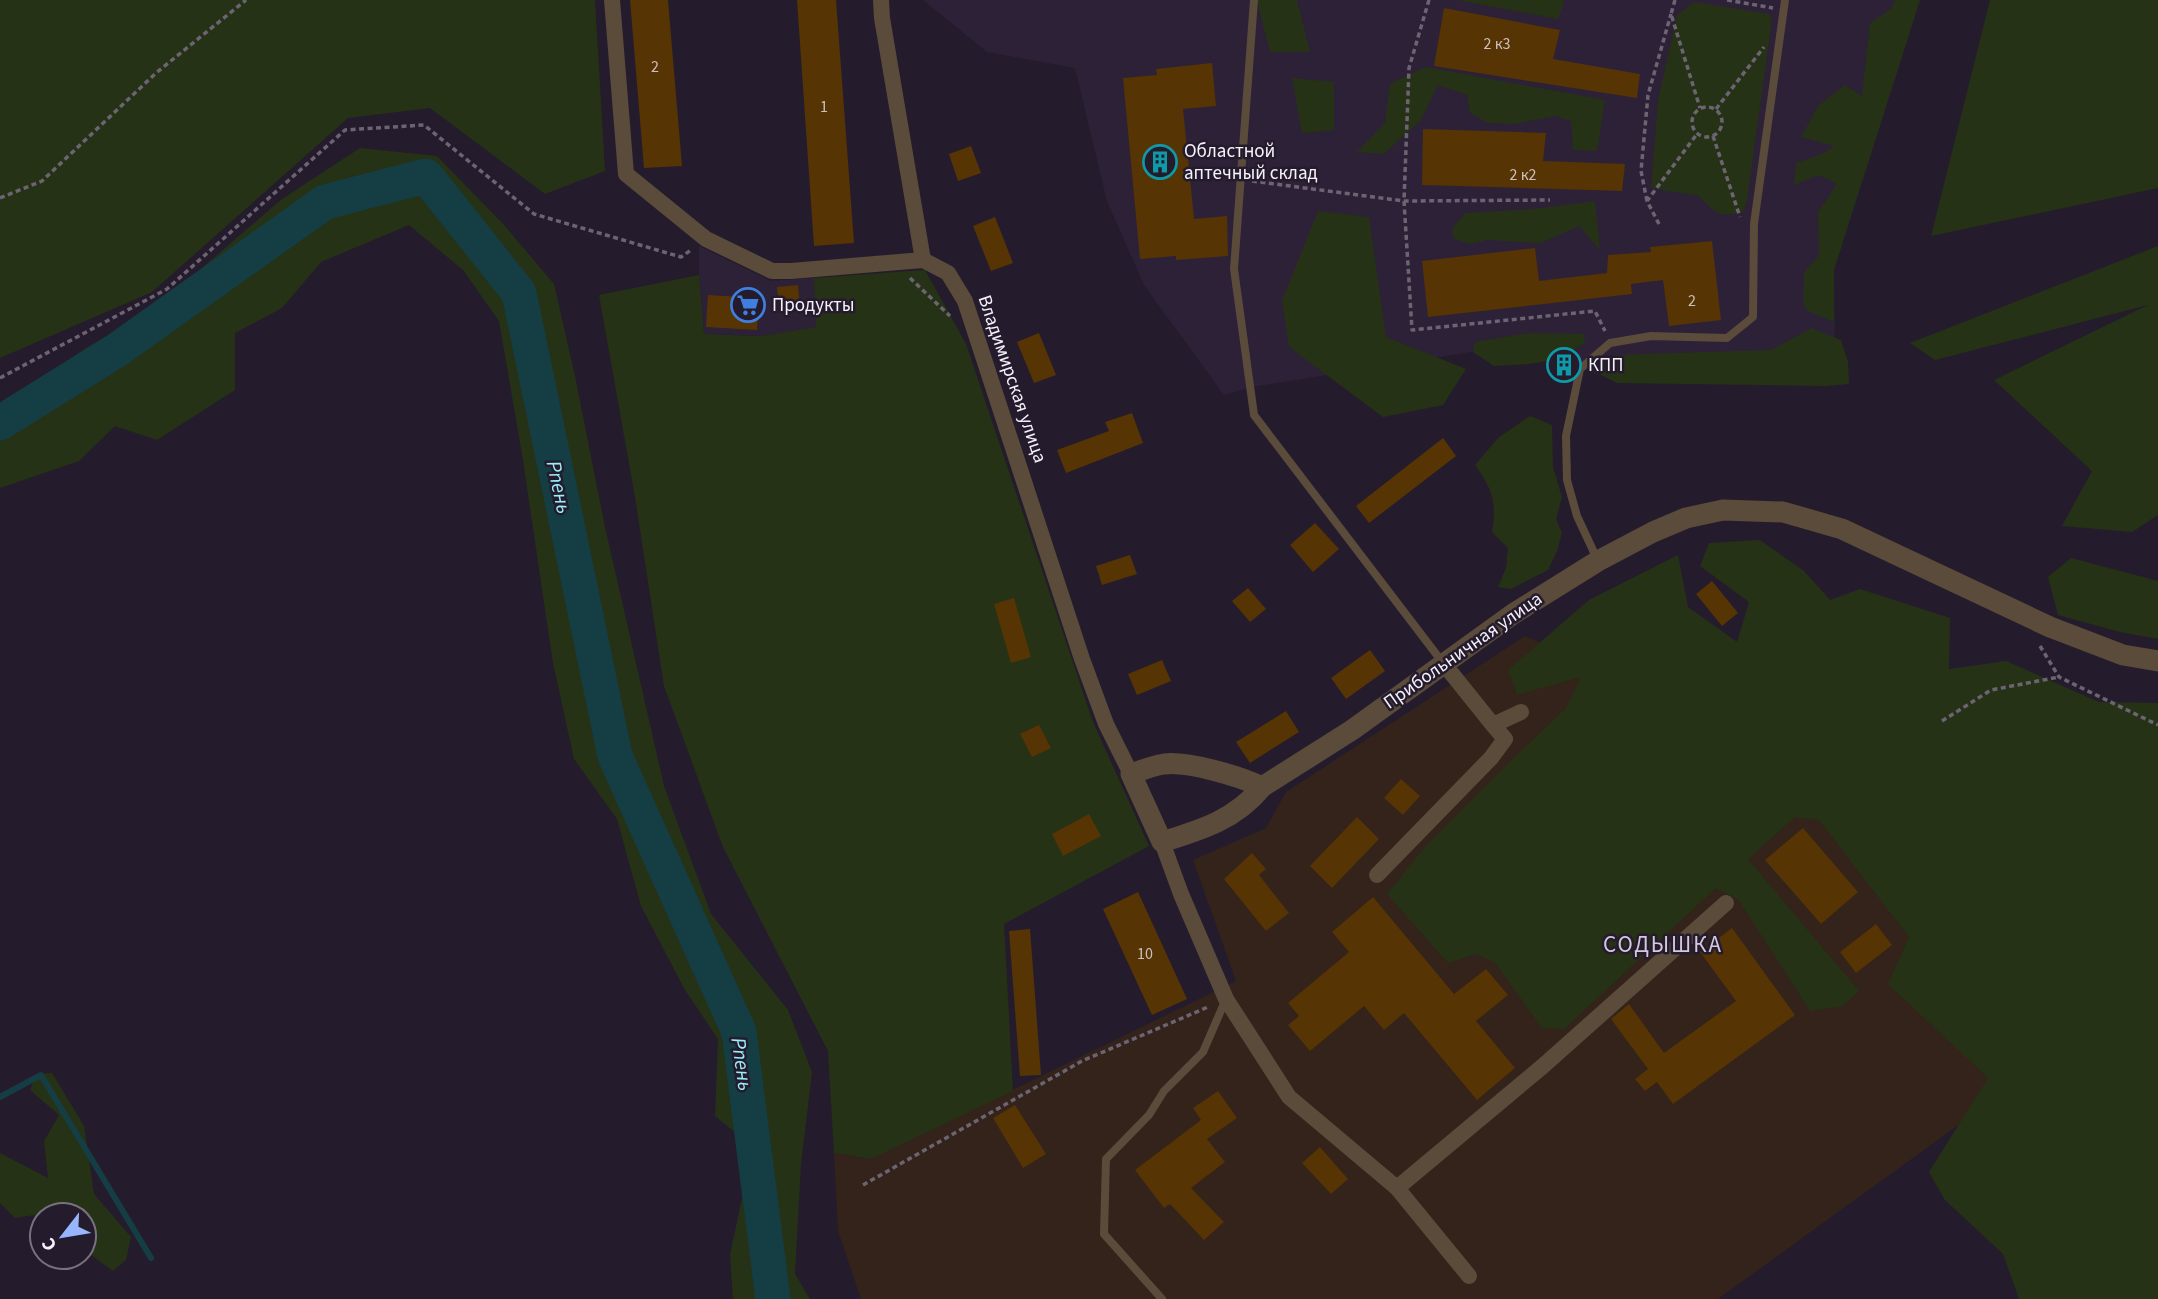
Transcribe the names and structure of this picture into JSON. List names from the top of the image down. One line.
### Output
{"streets":{"street":["Владимирская улица","Прибольничная улица"]},"districts":["СОДЫШКА"],"water":["Рпень"],"places":{"building":["Областной аптечный склад","КПП"],"supermarket":["Продукты"]},"house_numbers":["2 к3","2","1","2 к2","2","10"],"north":"bottom left"}
